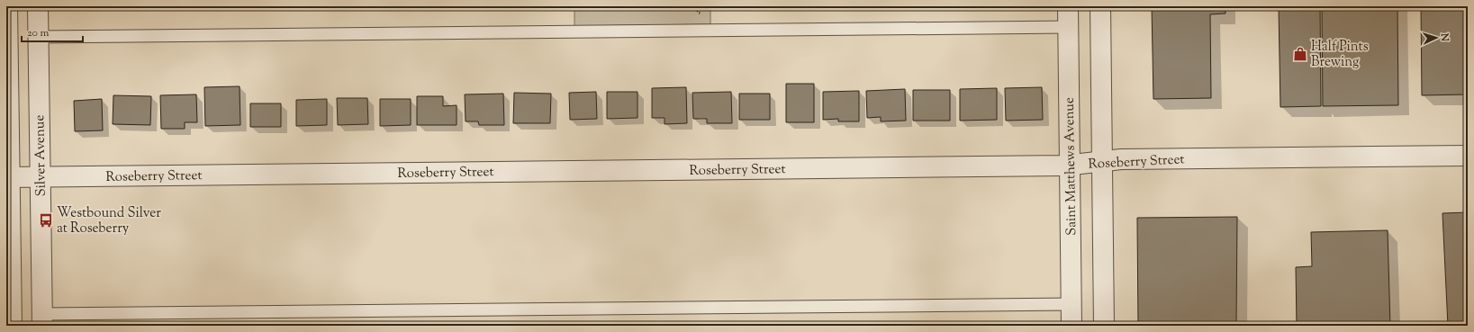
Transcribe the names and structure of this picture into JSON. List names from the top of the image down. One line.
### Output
{"streets":{"street":["Silver Avenue","Roseberry Street","Saint Matthews Avenue"]},"crossings":[["Silver Avenue","Roseberry Street"],["Roseberry Street","Saint Matthews Avenue"]],"places":{"shop":["Half Pints Brewing"],"bus stop":["Westbound Silver at Roseberry"]},"scale_bar":"20 m","north":"right"}
